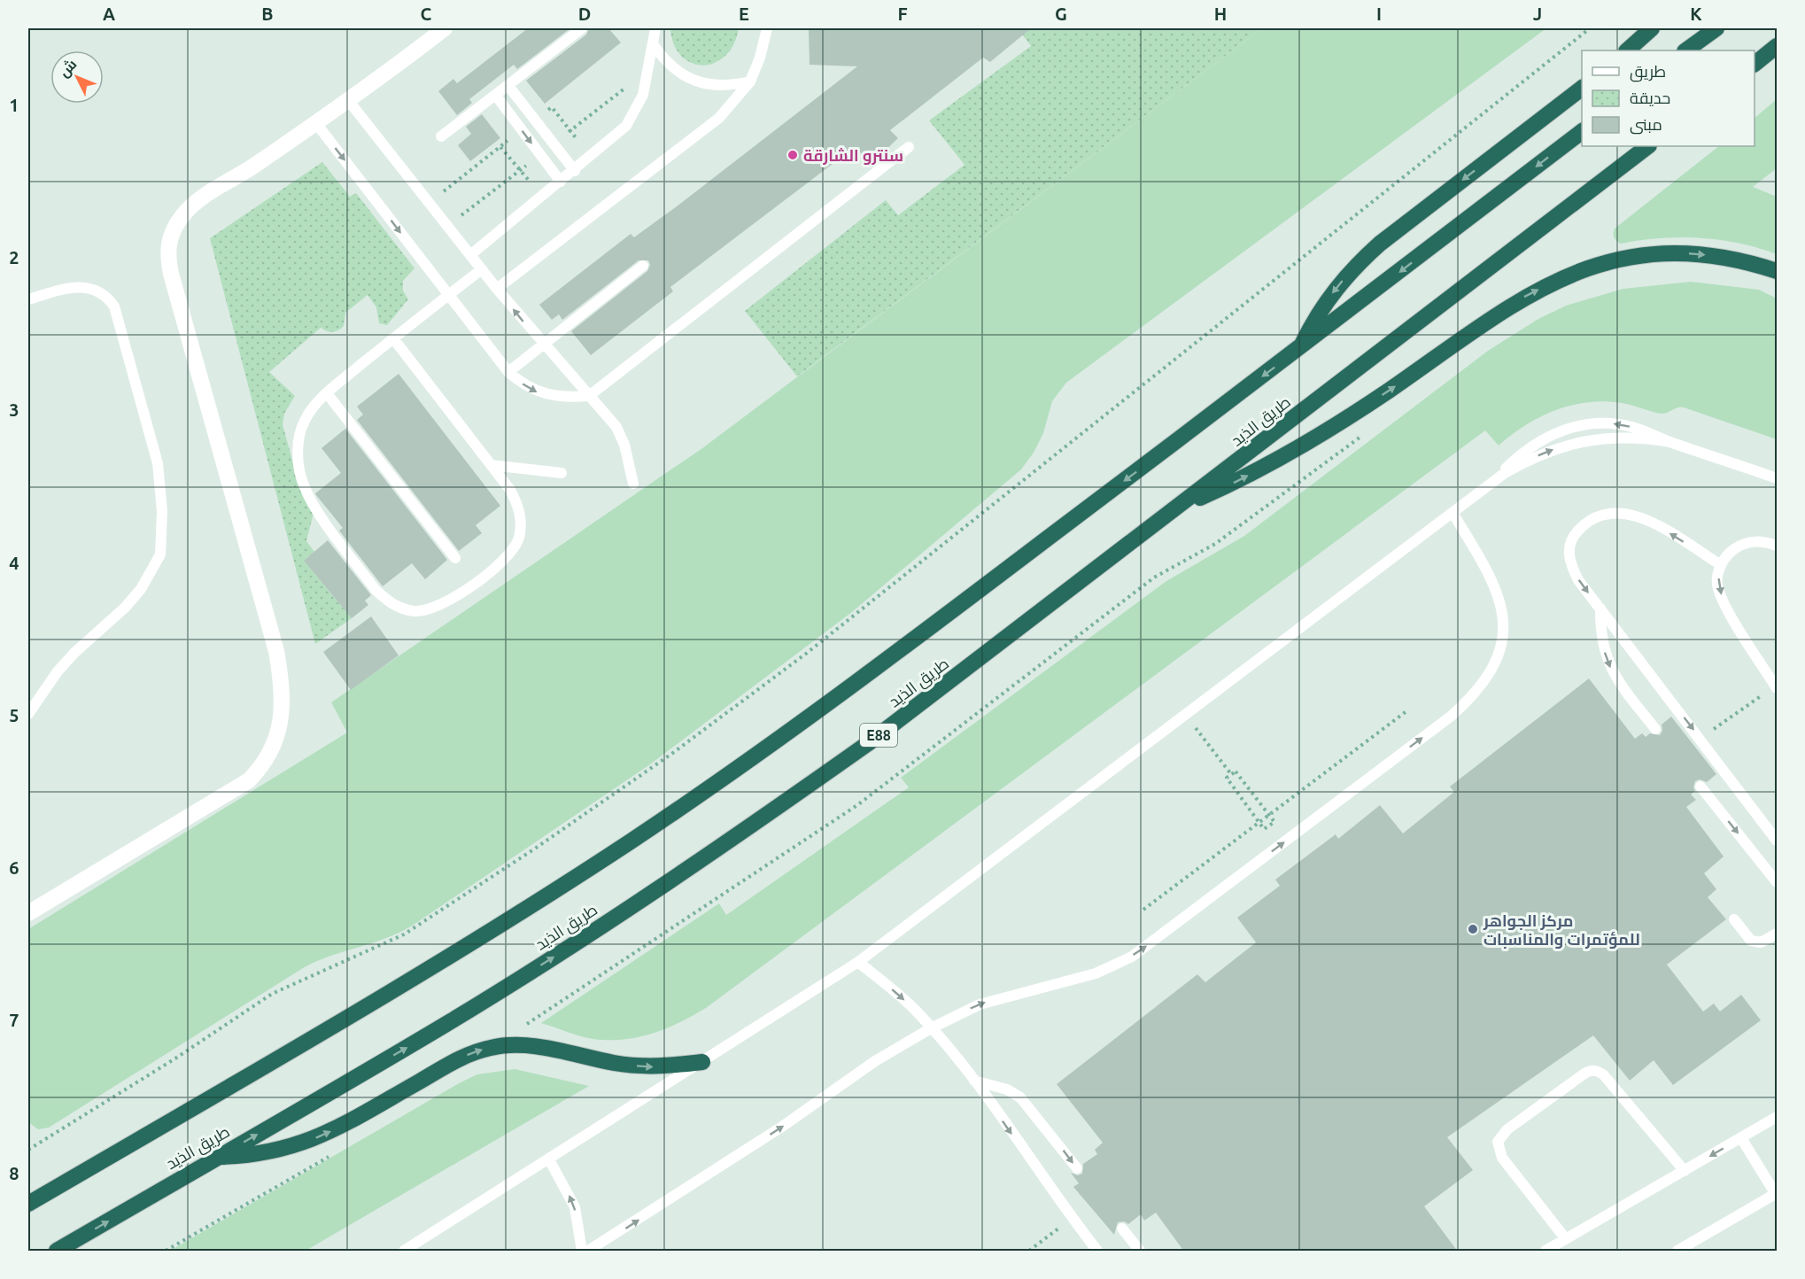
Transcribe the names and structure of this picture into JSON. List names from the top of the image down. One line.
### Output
{"streets":{"highway":["طريق الذيد","E88"]},"places":["سنترو الشارقة","مركز الجواهر للمؤتمرات والمناسبات"],"legend":["طريق","حديقة","مبنى"],"north":"top left","grid":{"columns":["A","B","C","D","E","F","G","H","I","J","K"],"rows":["1","2","3","4","5","6","7","8"]}}
